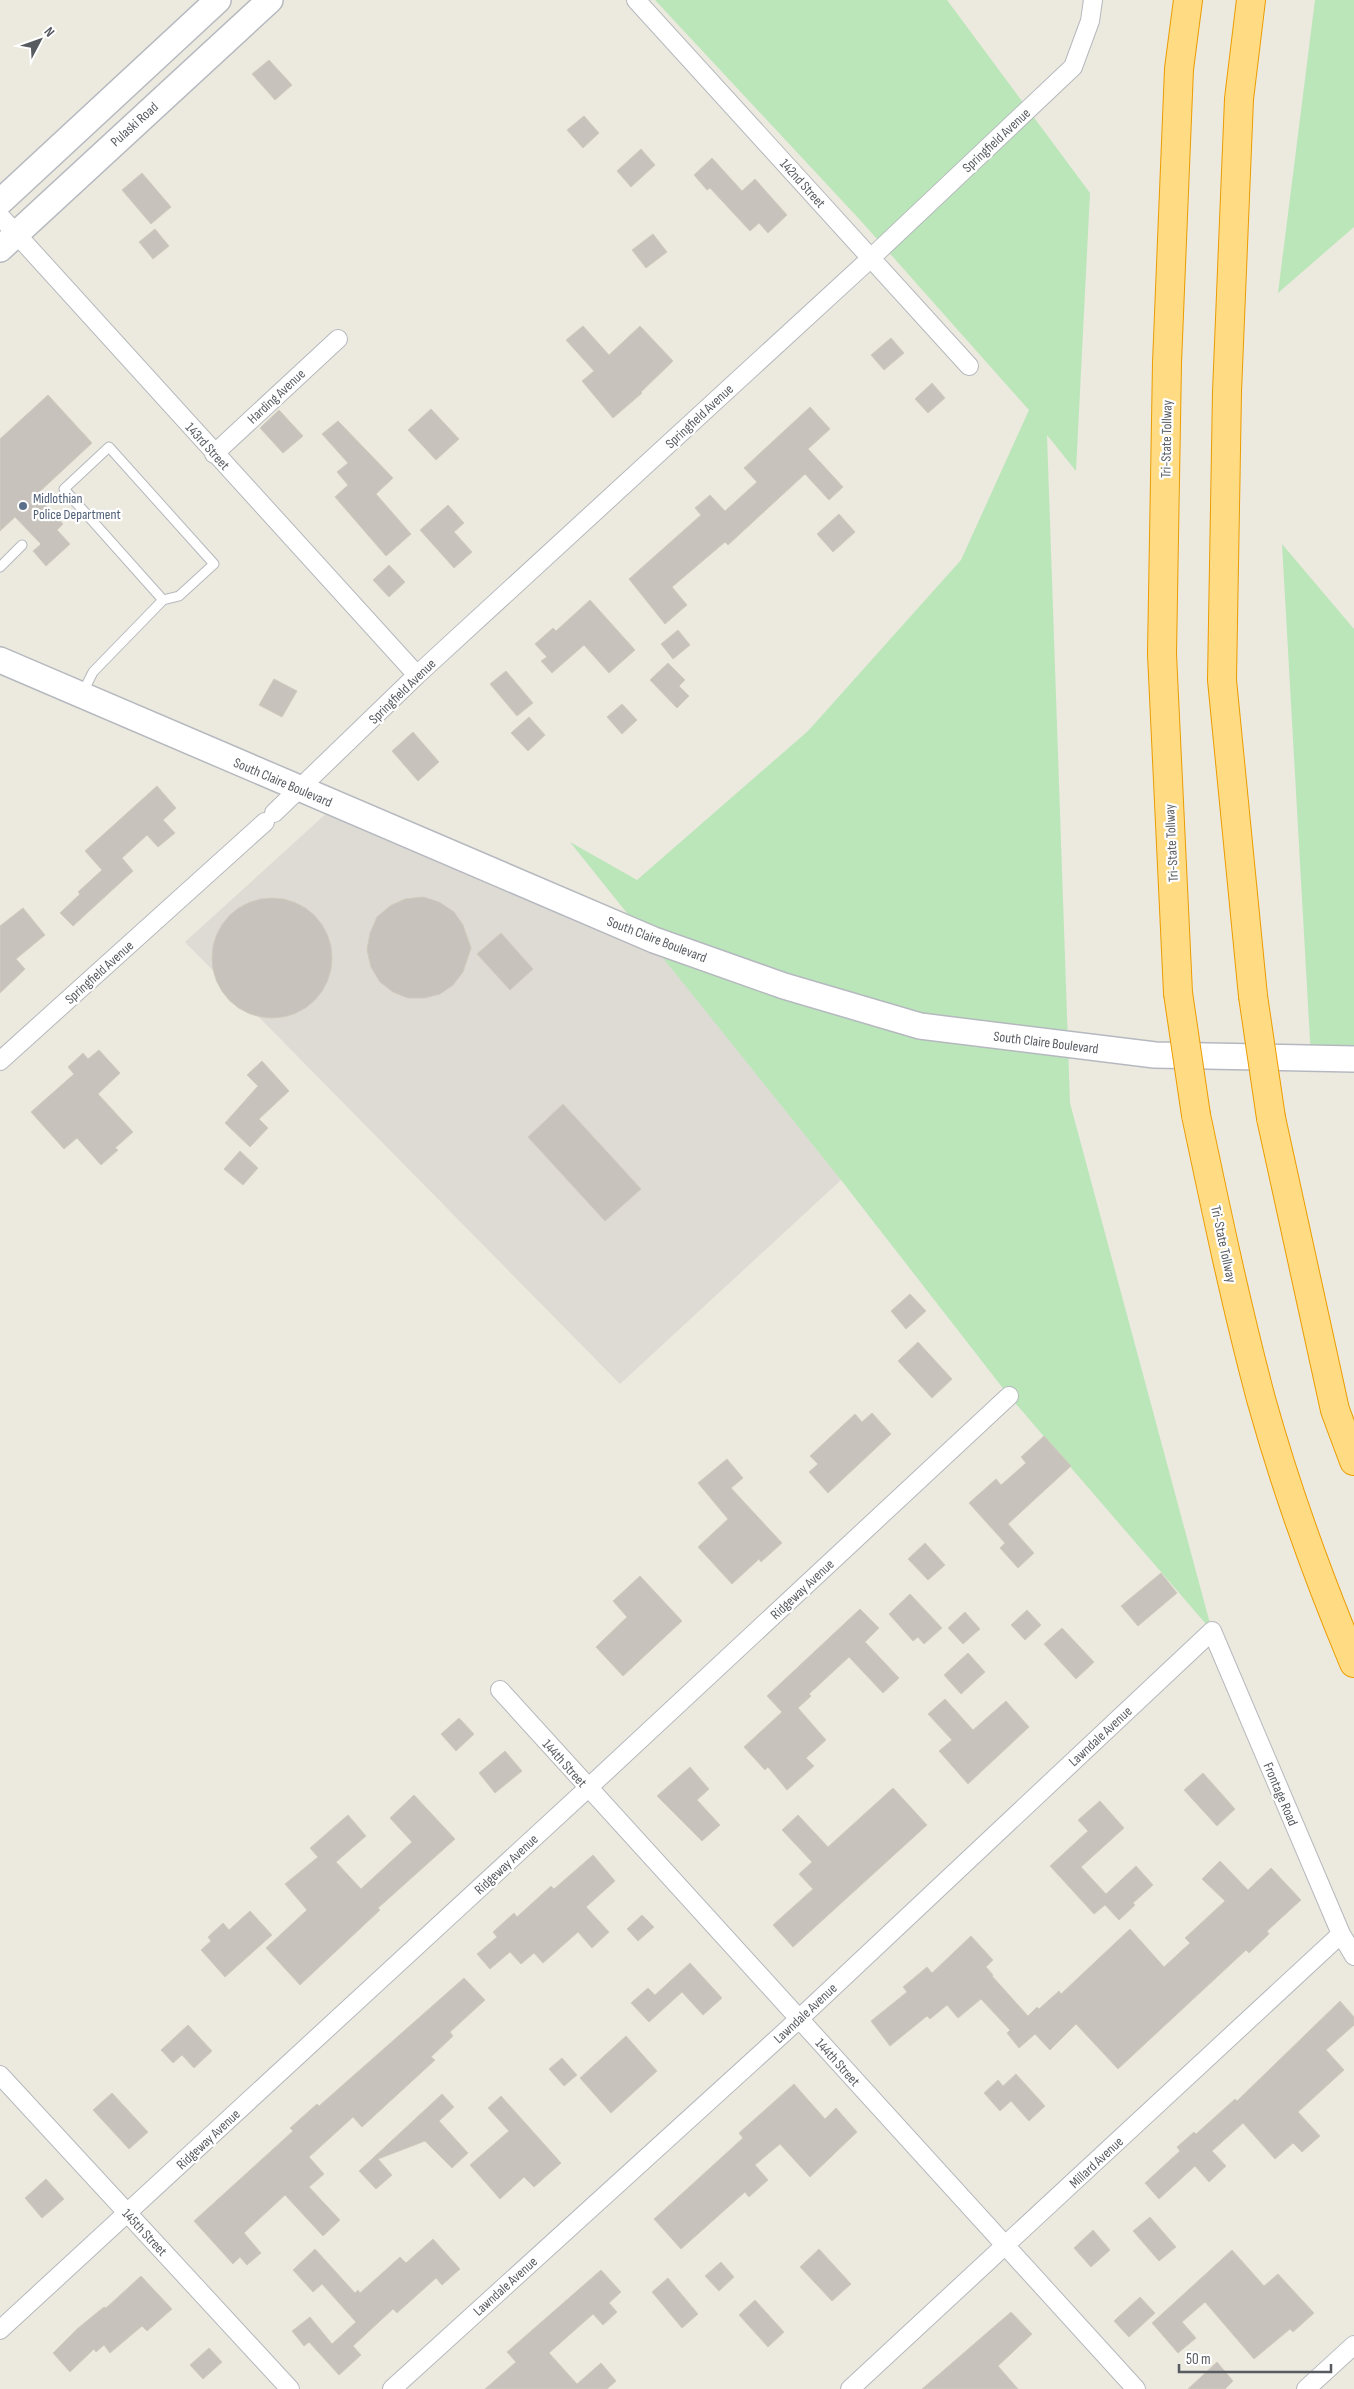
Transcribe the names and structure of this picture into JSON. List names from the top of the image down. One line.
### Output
{"streets":{"highway":["Tri-State Tollway"],"street":["Pulaski Road","Springfield Avenue","142nd Street","Harding Avenue","143rd Street","South Claire Boulevard","Ridgeway Avenue","Lawndale Avenue","144th Street","Frontage Road","Millard Avenue","145th Street"]},"crossings":[["Pulaski Road","143rd Street"],["Springfield Avenue","142nd Street"],["Springfield Avenue","143rd Street"],["Springfield Avenue","South Claire Boulevard"],["Harding Avenue","143rd Street"],["Ridgeway Avenue","144th Street"],["Ridgeway Avenue","145th Street"],["Lawndale Avenue","144th Street"],["Lawndale Avenue","Frontage Road"],["144th Street","Millard Avenue"],["Frontage Road","Millard Avenue"]],"places":["Midlothian Police Department"],"scale_bar":"50 m","north":"top right"}
